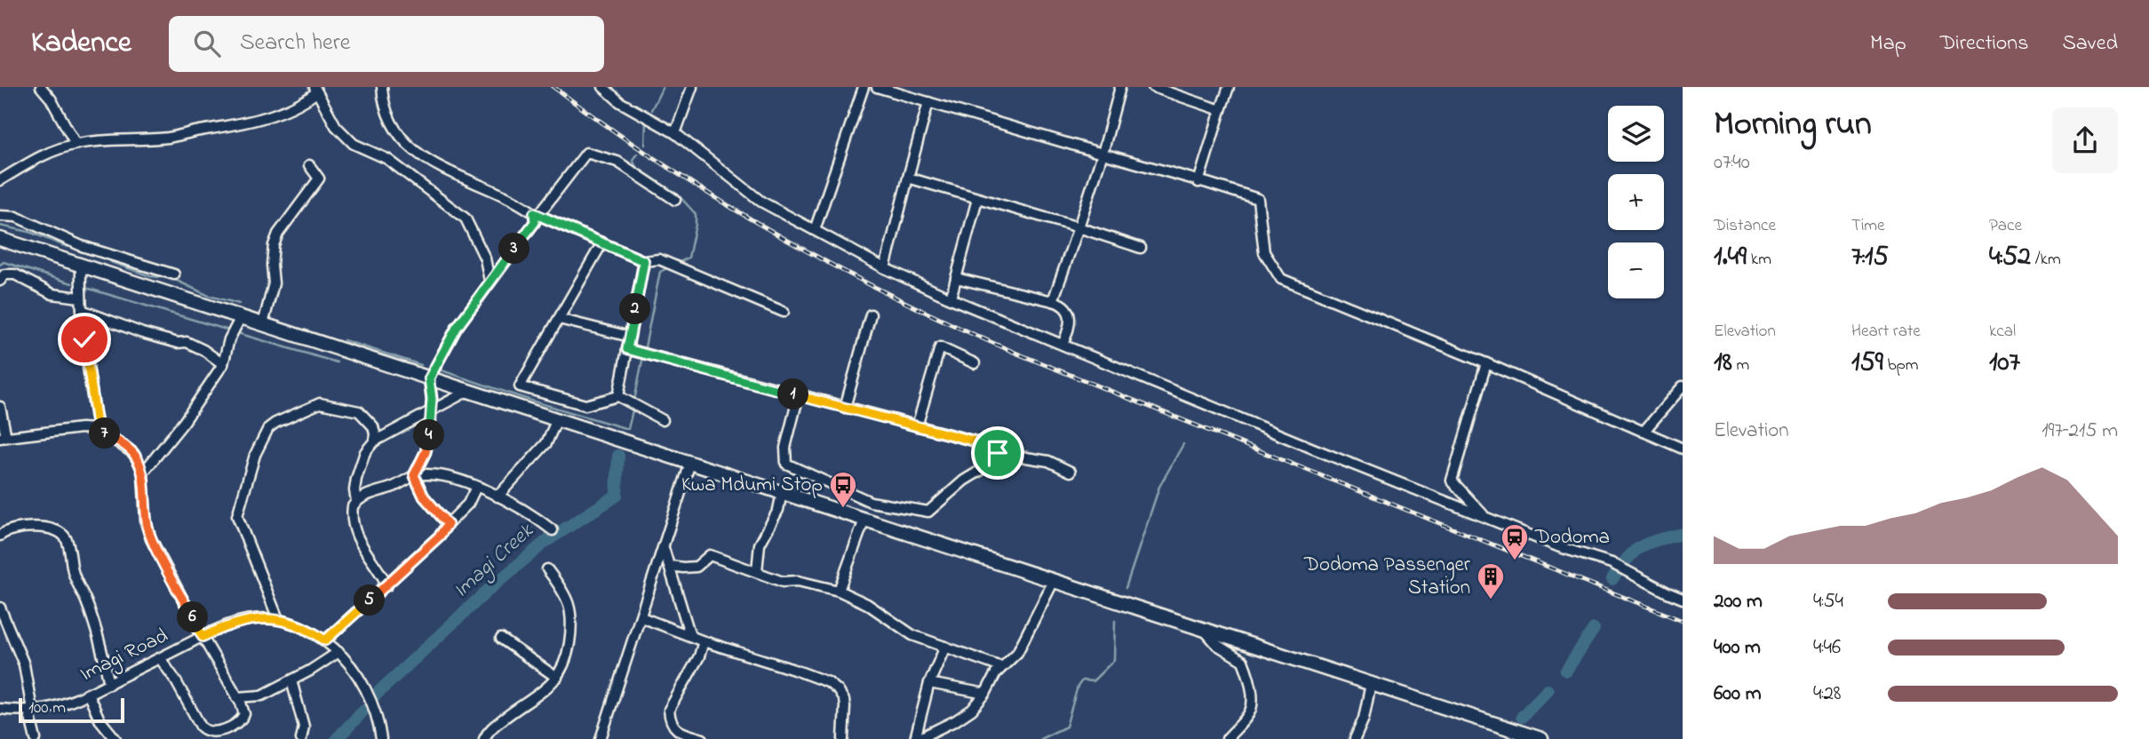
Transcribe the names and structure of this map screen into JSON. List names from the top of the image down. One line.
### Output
{"streets":{"street":["Imagi Road"]},"water":["Imagi Creek"],"places":{"bus stop":["Kwa Mdumi Stop"],"station":["Dodoma"],"building":["Dodoma Passenger Station"]},"scale_bar":"100 m","page":{"header":"Kadence","search":"Search here","nav":["Map","Directions","Saved"],"heading":["Morning run","07:40"],"map_buttons":["+","−"],"stats":[["Distance","1.49 km"],["Time","7:15"],["Pace","4:52 /km"],["Elevation","18 m"],["Heart rate","159 bpm"],["kcal","107"]],"pins":["3","2","1","7","4","5","6"],"chart":["Elevation","197–215 m"],"list":[{"name":"200 m","note":"4:54"},{"name":"400 m","note":"4:46"},{"name":"600 m","note":"4:28"}],"scale":"100 m"}}
